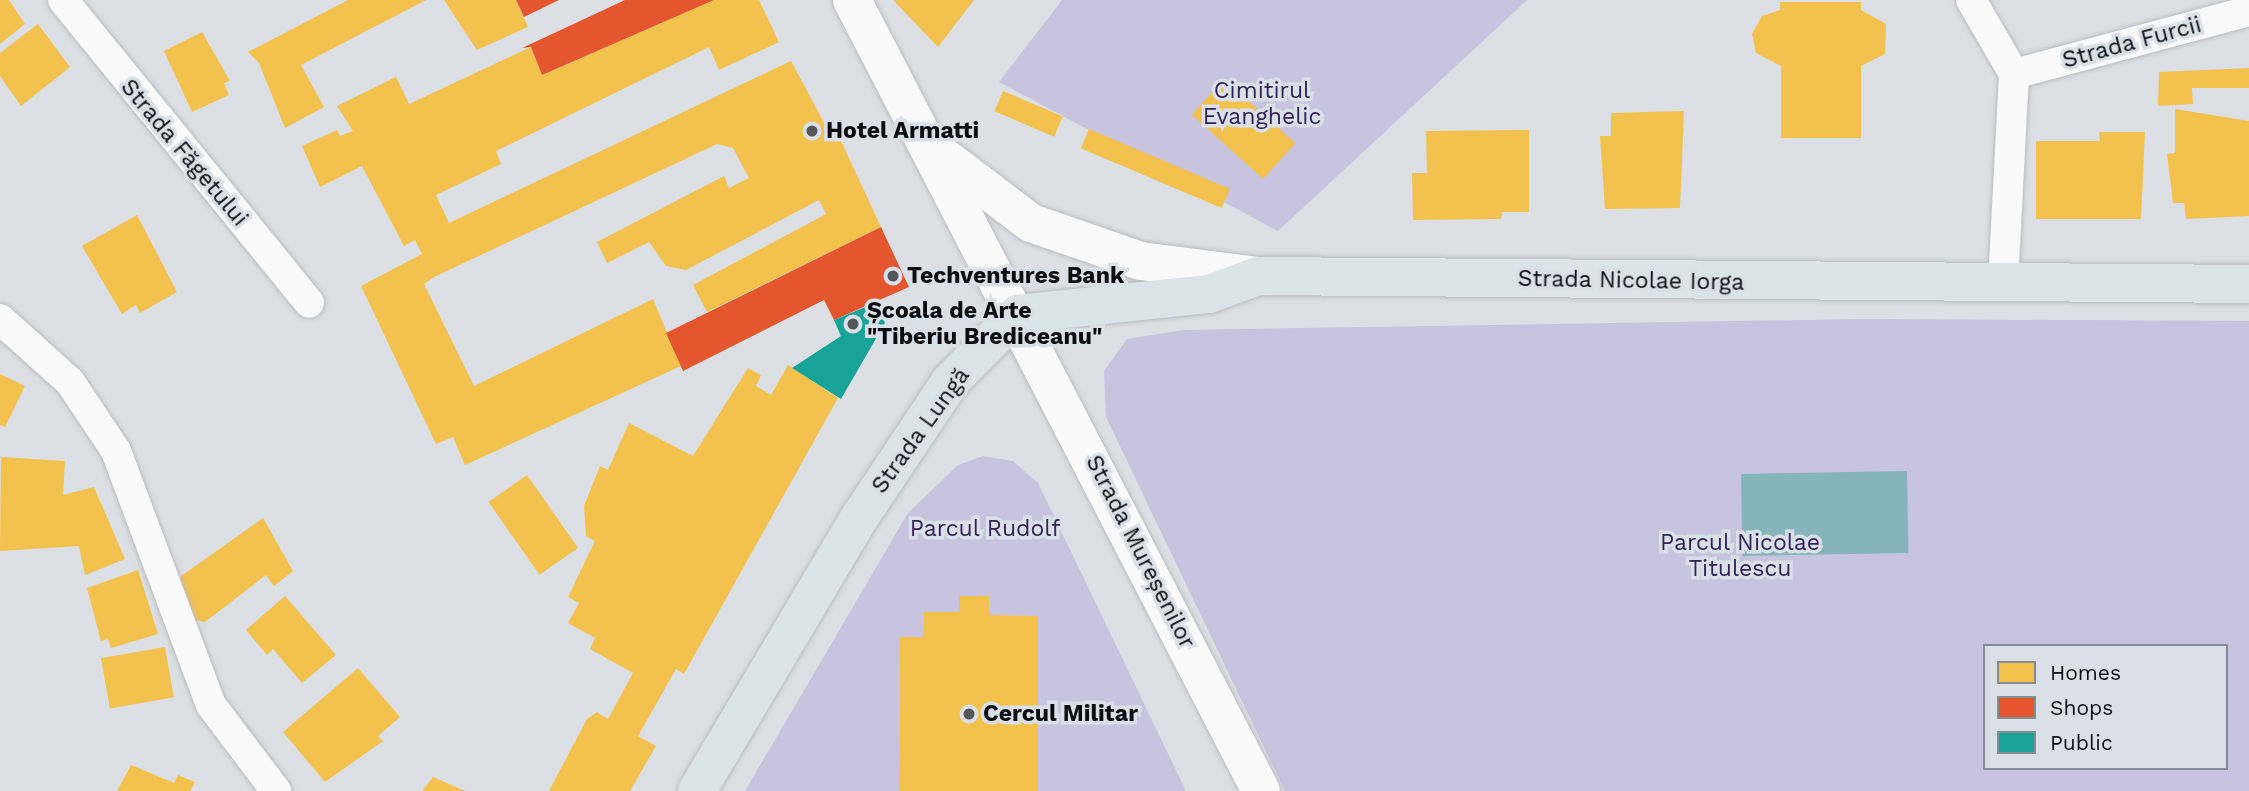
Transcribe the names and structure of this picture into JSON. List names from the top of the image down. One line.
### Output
{"streets":{"main road":["Strada Nicolae Iorga","Strada Lungă","Strada Mureșenilor"],"street":["Strada Furcii","Strada Făgetului"]},"crossings":[["Strada Nicolae Iorga","Strada Lungă"],["Strada Nicolae Iorga","Strada Mureșenilor"],["Strada Lungă","Strada Mureșenilor"]],"parks":["Cimitirul Evanghelic","Parcul Rudolf","Parcul Nicolae Titulescu"],"places":["Hotel Armatti","Techventures Bank","Școala de Arte \"Tiberiu Brediceanu\"","Cercul Militar"],"legend":["Homes","Shops","Public"]}
